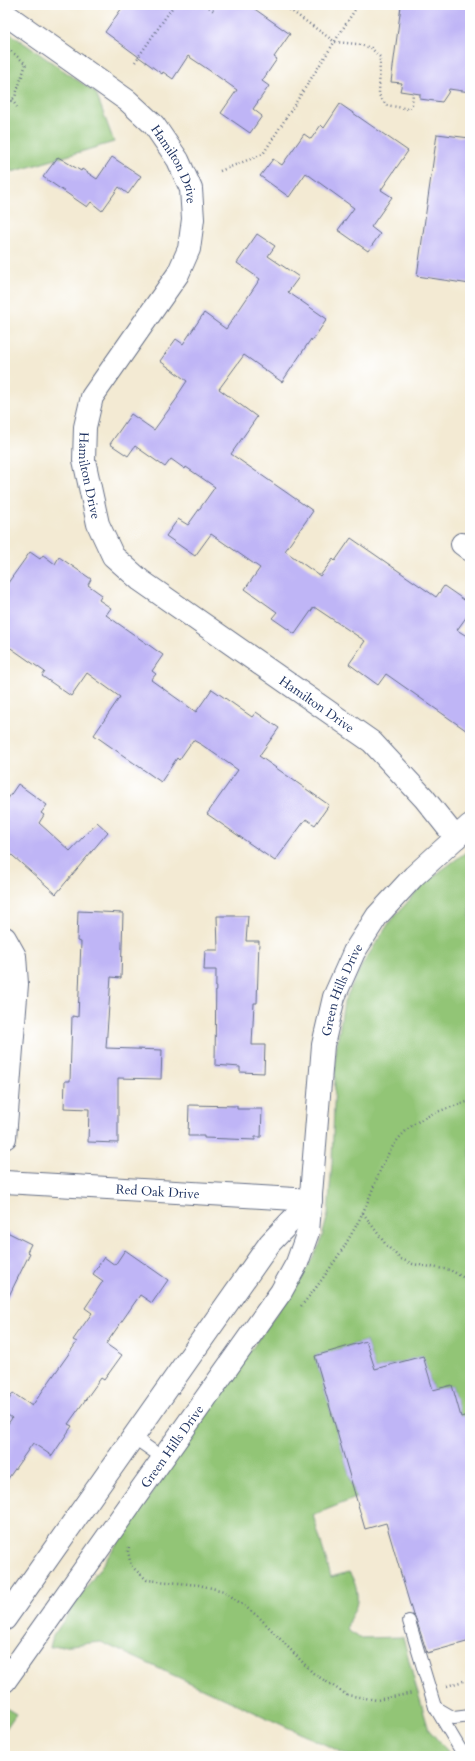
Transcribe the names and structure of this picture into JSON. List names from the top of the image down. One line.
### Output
{"streets":{"street":["Hamilton Drive","Green Hills Drive","Red Oak Drive"]},"crossings":[["Hamilton Drive","Green Hills Drive"],["Green Hills Drive","Red Oak Drive"]]}
